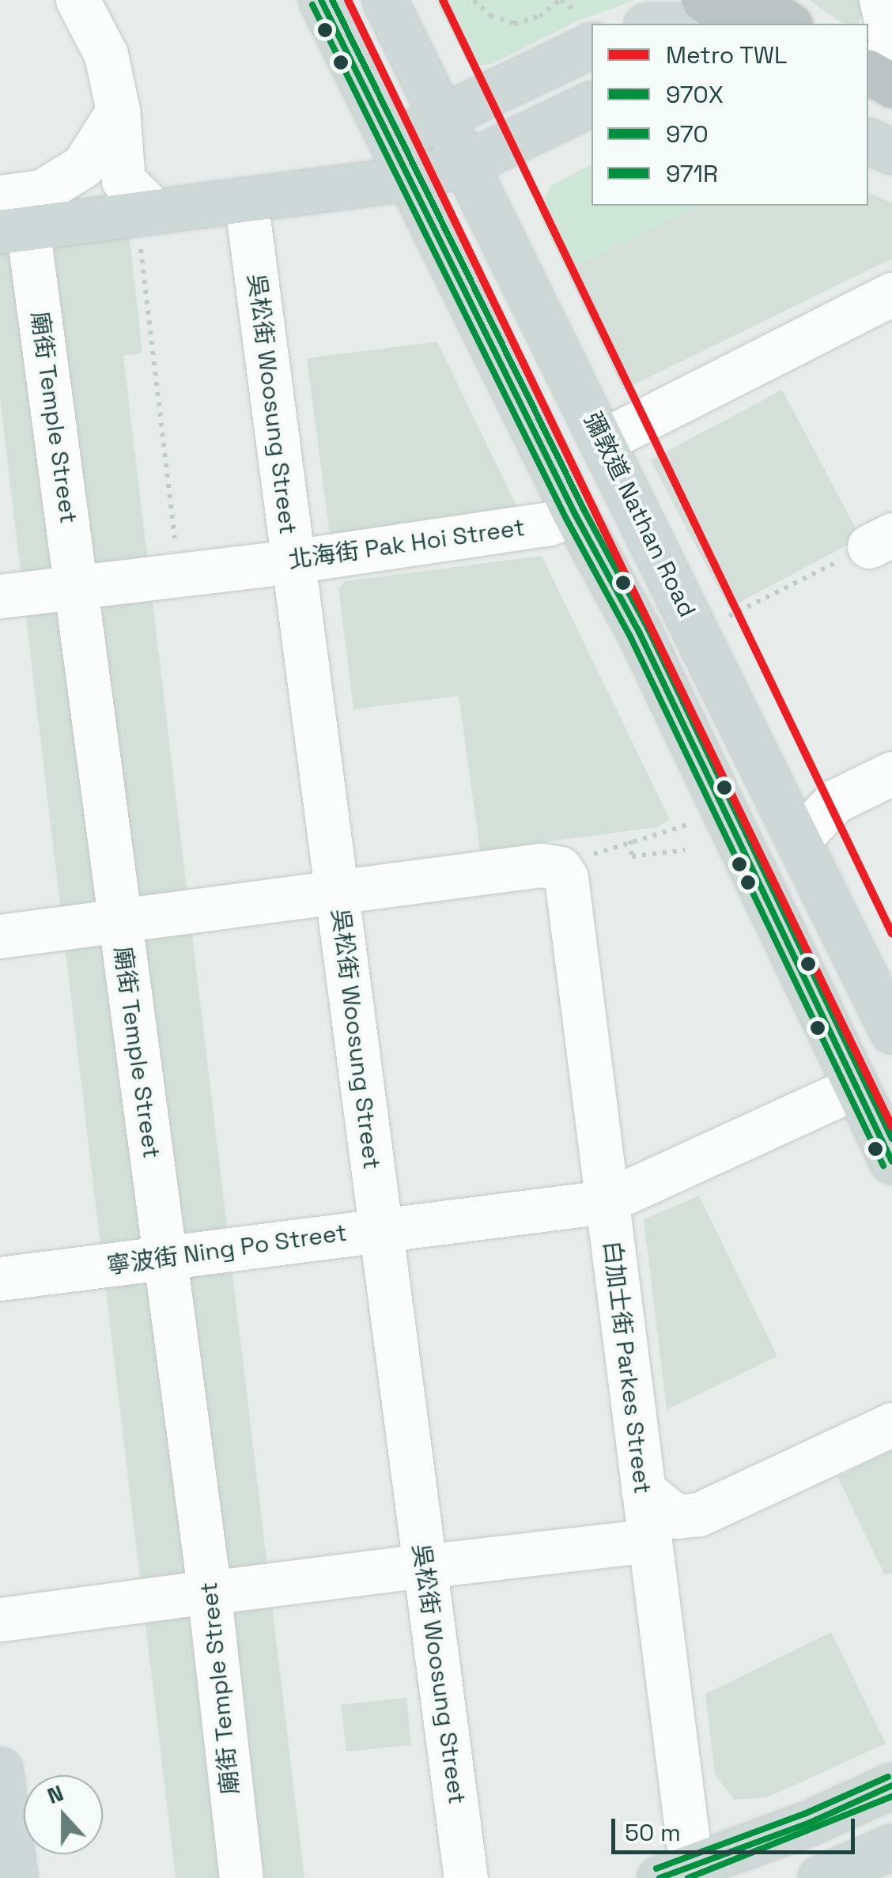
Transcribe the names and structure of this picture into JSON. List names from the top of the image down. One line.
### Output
{"streets":{"main road":["彌敦道 Nathan Road"],"street":["吳松街 Woosung Street","廟街 Temple Street","北海街 Pak Hoi Street","寧波街 Ning Po Street","白加士街 Parkes Street"]},"crossings":[["吳松街 Woosung Street","北海街 Pak Hoi Street"],["吳松街 Woosung Street","寧波街 Ning Po Street"],["廟街 Temple Street","北海街 Pak Hoi Street"],["廟街 Temple Street","寧波街 Ning Po Street"],["寧波街 Ning Po Street","白加士街 Parkes Street"]],"lines":["metro line TWL","transit line 970X","transit line 971R","transit line 970"],"legend":["Metro TWL","970X","970","971R"],"scale_bar":"50 m","north":"top"}
